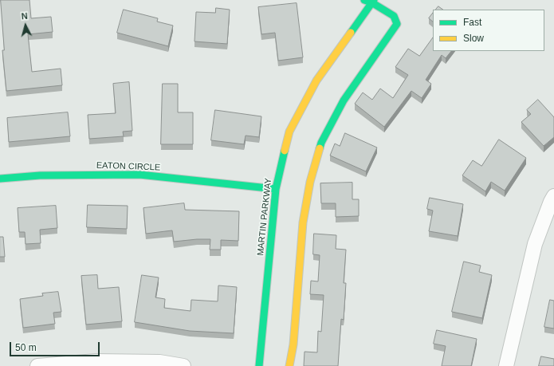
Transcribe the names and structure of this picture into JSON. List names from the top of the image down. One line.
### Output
{"streets":{"street":["EATON CIRCLE","MARTIN PARKWAY"]},"crossings":[["EATON CIRCLE","MARTIN PARKWAY"]],"legend":["Fast","Slow"],"scale_bar":"50 m","north":"top"}
